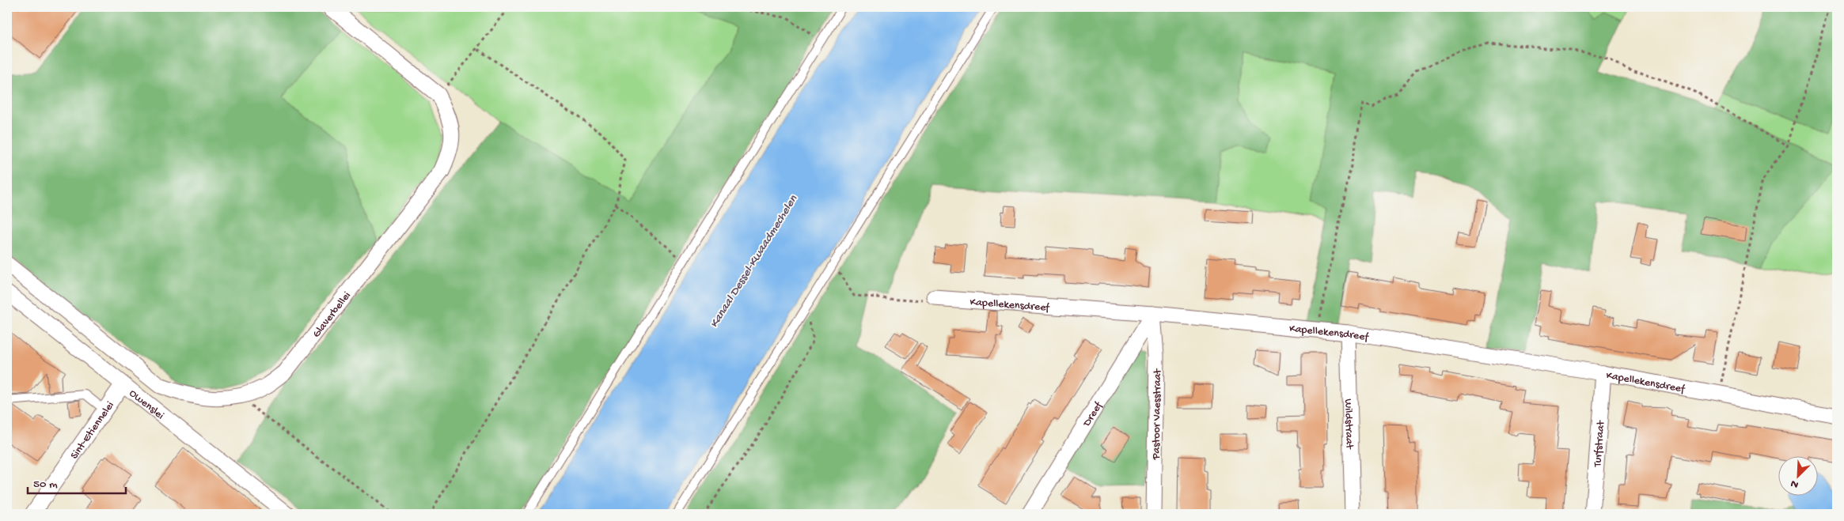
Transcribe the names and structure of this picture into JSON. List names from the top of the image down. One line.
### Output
{"streets":{"street":["Kapellekensdreef","Glaverbellei","Owenslei","Dreef","Pastoor Vaesstraat","Wildstraat","Sint-Etiennelei","Turfstraat"]},"crossings":[["Kapellekensdreef","Dreef"],["Kapellekensdreef","Pastoor Vaesstraat"],["Kapellekensdreef","Wildstraat"],["Kapellekensdreef","Turfstraat"],["Owenslei","Sint-Etiennelei"],["Dreef","Pastoor Vaesstraat"]],"water":["Kanaal Dessel-Kwaadmechelen"],"scale_bar":"50 m","north":"bottom left"}
